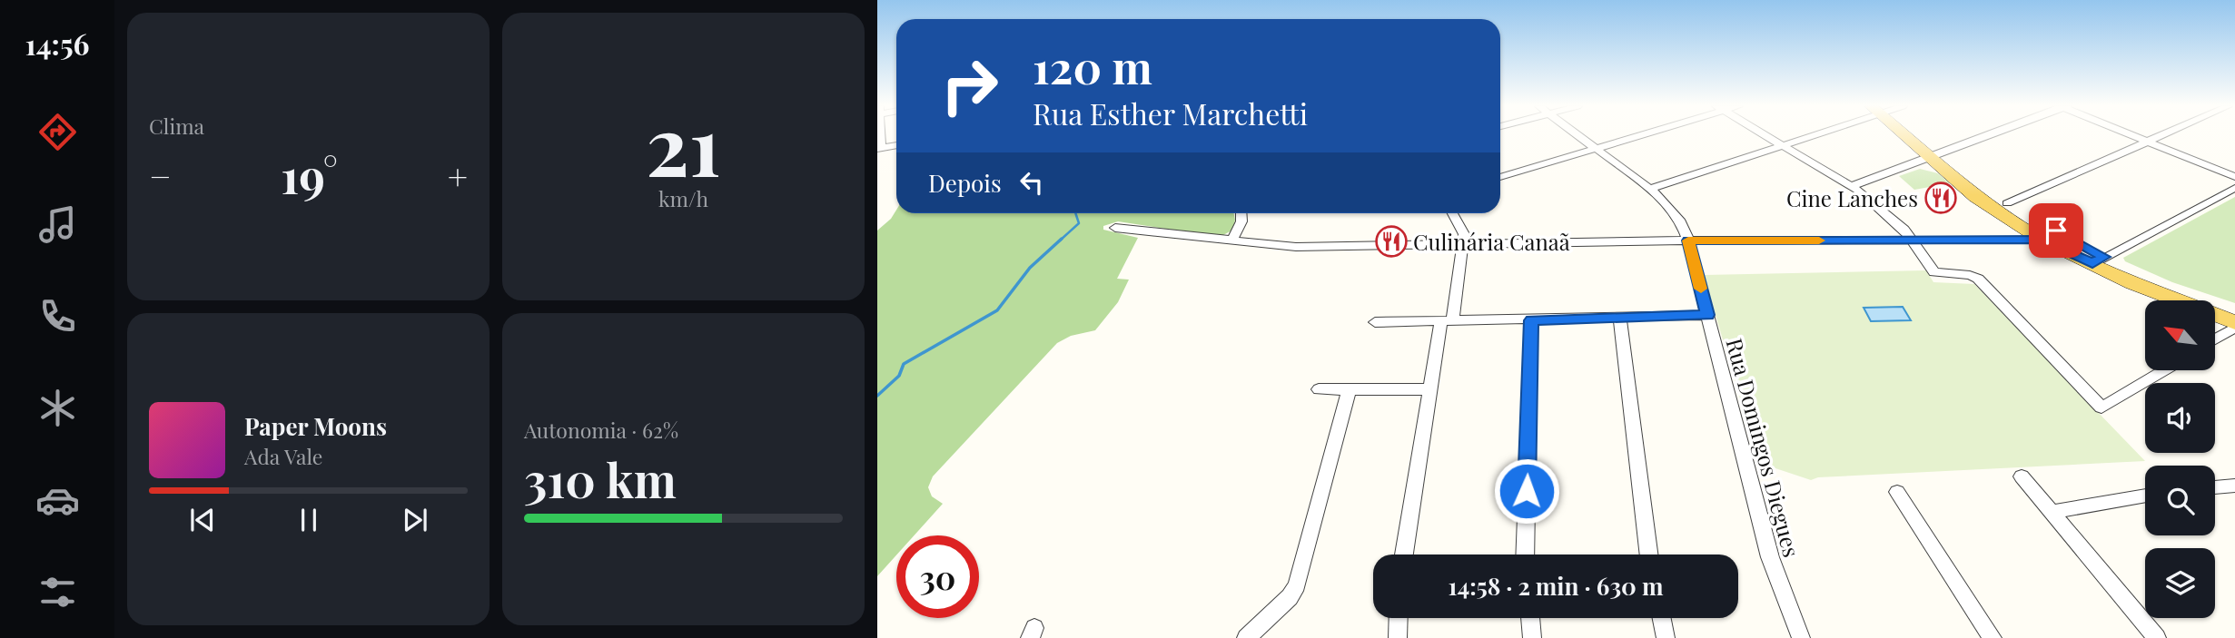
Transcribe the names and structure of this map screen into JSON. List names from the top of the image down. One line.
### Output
{"streets":{"street":["Rua Domingos Diegues"]},"places":{"restaurant":["Cine Lanches","Culinária Canaã"]},"north":"top left","page":{"tabs":"14:56","tile":["Clima",["21","km/h"],["Autonomia · 62%","310 km"]],"turn":["120 m","Rua Esther Marchetti"],"heat":["−","19°","+"],"then":"Depois","song":["Paper Moons","Ada Vale"],"limit":"30","trip":"14:58 · 2 min · 630 m"}}
